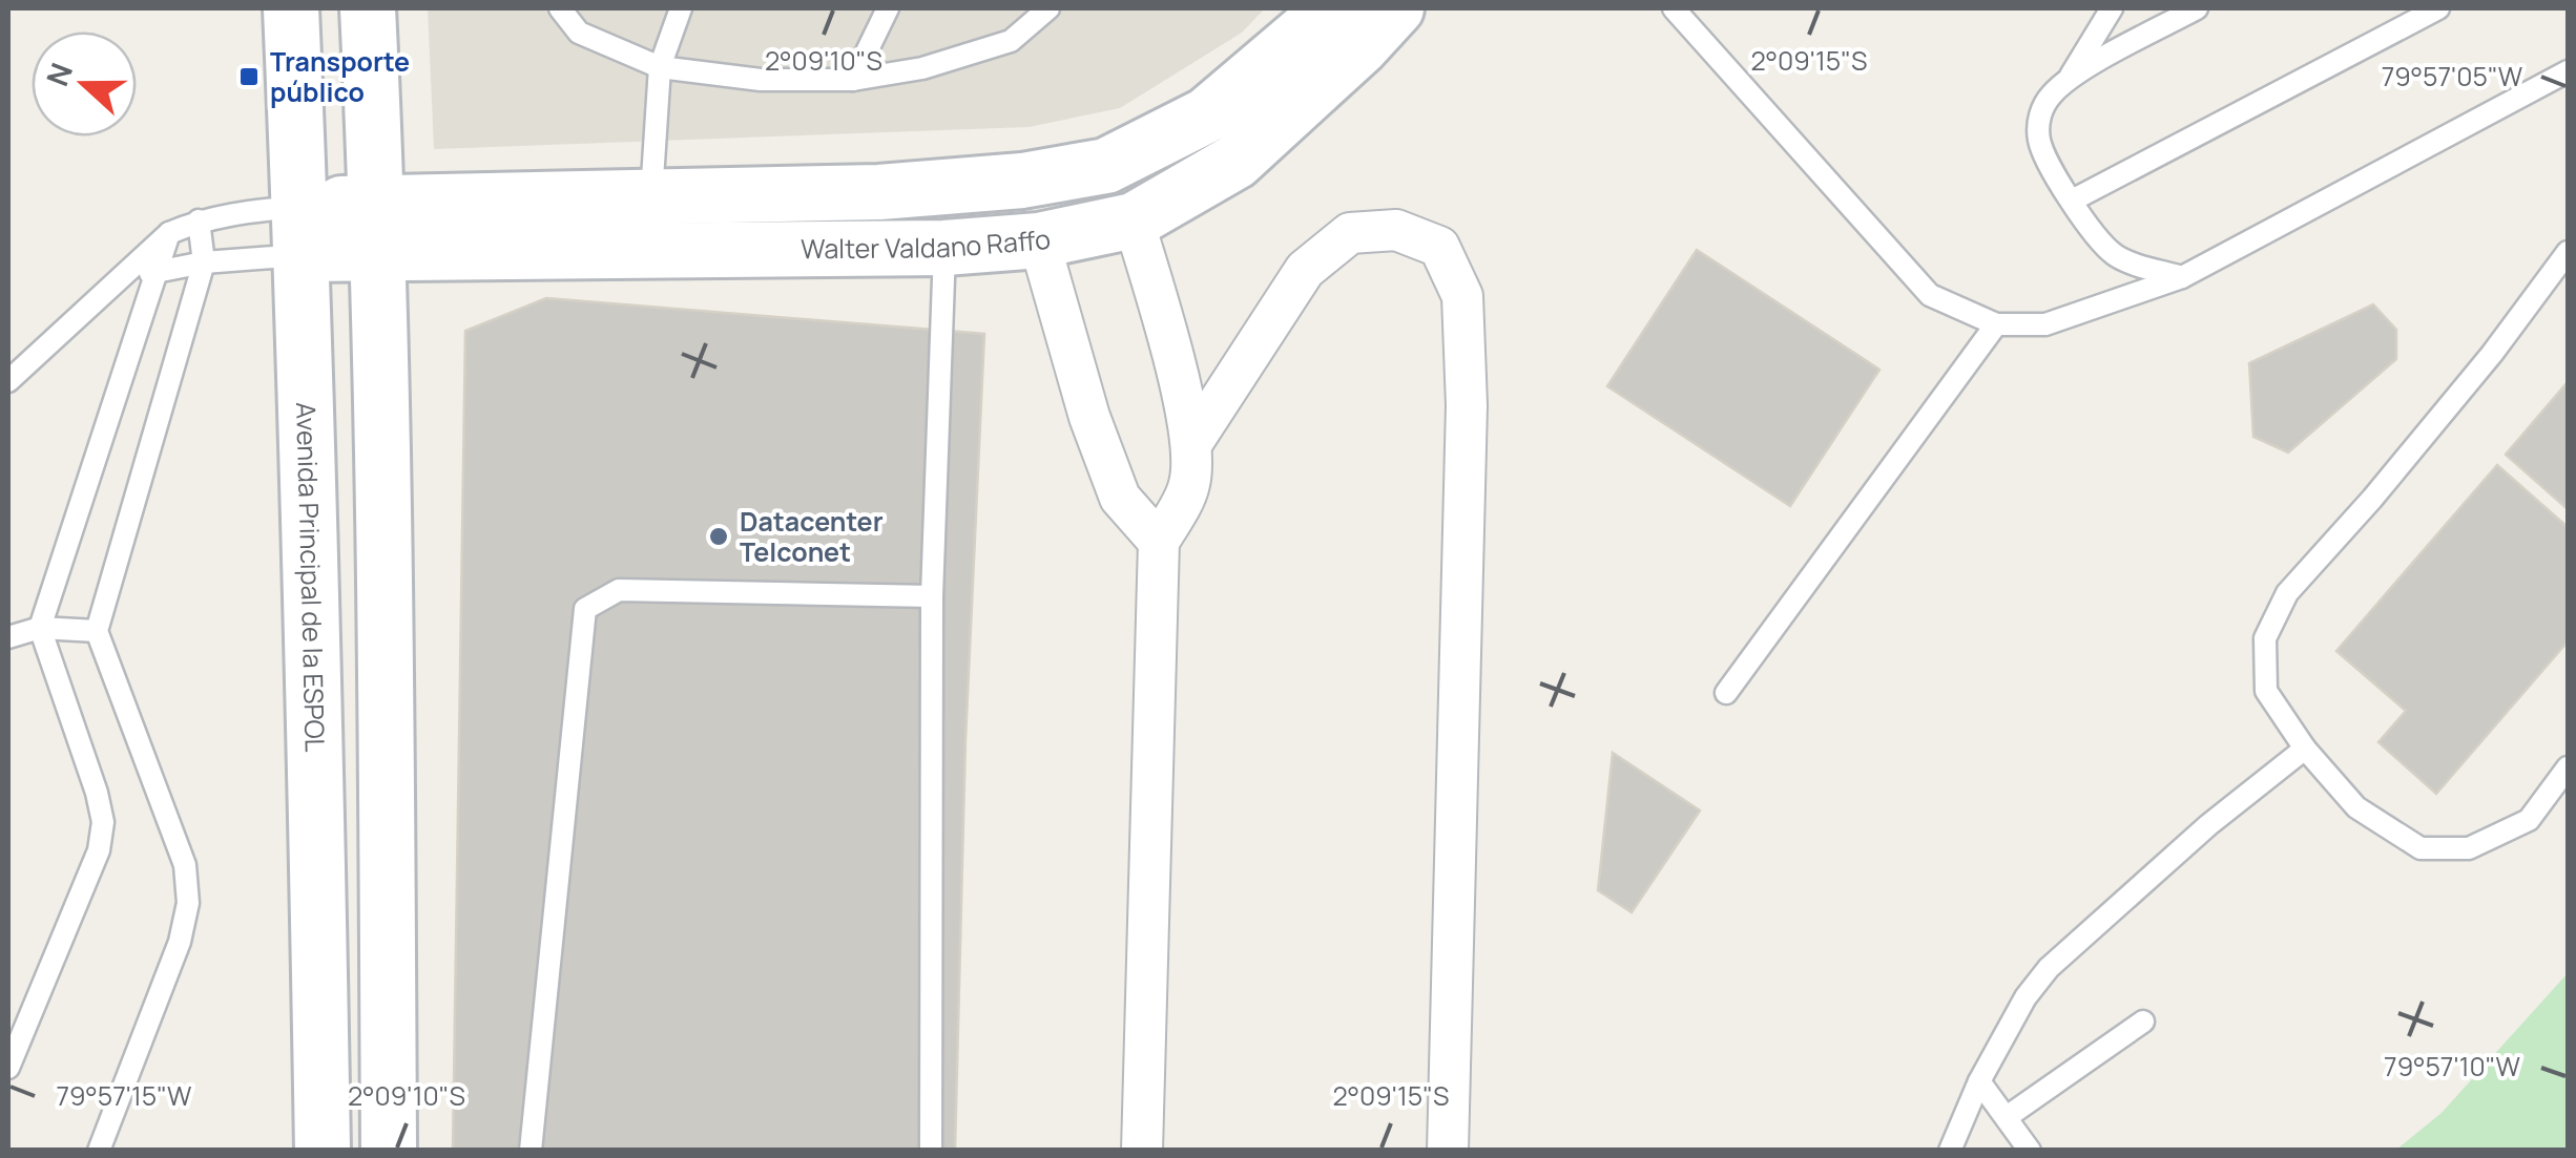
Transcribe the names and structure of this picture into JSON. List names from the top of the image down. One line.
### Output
{"streets":{"main road":["Walter Valdano Raffo","Avenida Principal de la ESPOL"]},"places":{"transit":["Transporte público"],"other":["Datacenter Telconet"]},"north":"left","coordinates":["2°09'10\"S","2°09'15\"S","79°57'05\"W","79°57'10\"W","79°57'15\"W"]}
